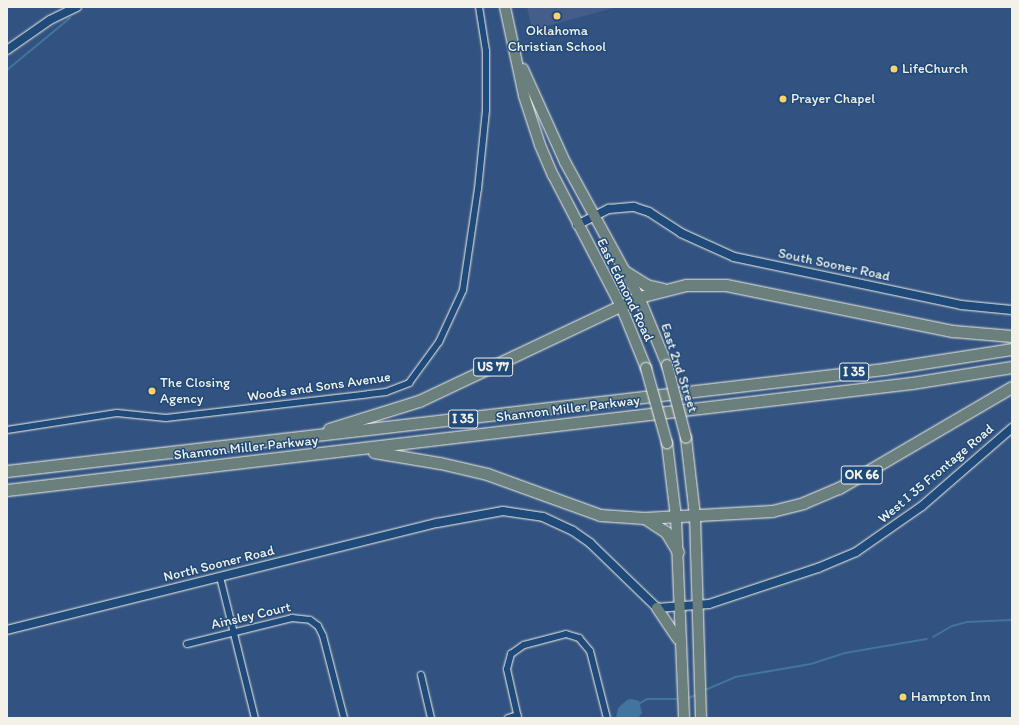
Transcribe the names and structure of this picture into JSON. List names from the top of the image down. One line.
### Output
{"streets":{"highway":["US 77","I 35","Shannon Miller Parkway","OK 66"],"main road":["East Edmond Road","East 2nd Street"],"street":["South Sooner Road","Woods and Sons Avenue","West I 35 Frontage Road","North Sooner Road","Ainsley Court"]},"crossings":[["South Sooner Road","East Edmond Road"],["South Sooner Road","East 2nd Street"],["East Edmond Road","US 77"],["East Edmond Road","East 2nd Street"],["East Edmond Road","OK 66"],["US 77","East 2nd Street"],["US 77","Shannon Miller Parkway"],["East 2nd Street","West I 35 Frontage Road"],["East 2nd Street","OK 66"]],"places":["Oklahoma Christian School","LifeChurch","Prayer Chapel","The Closing Agency","Hampton Inn"]}
